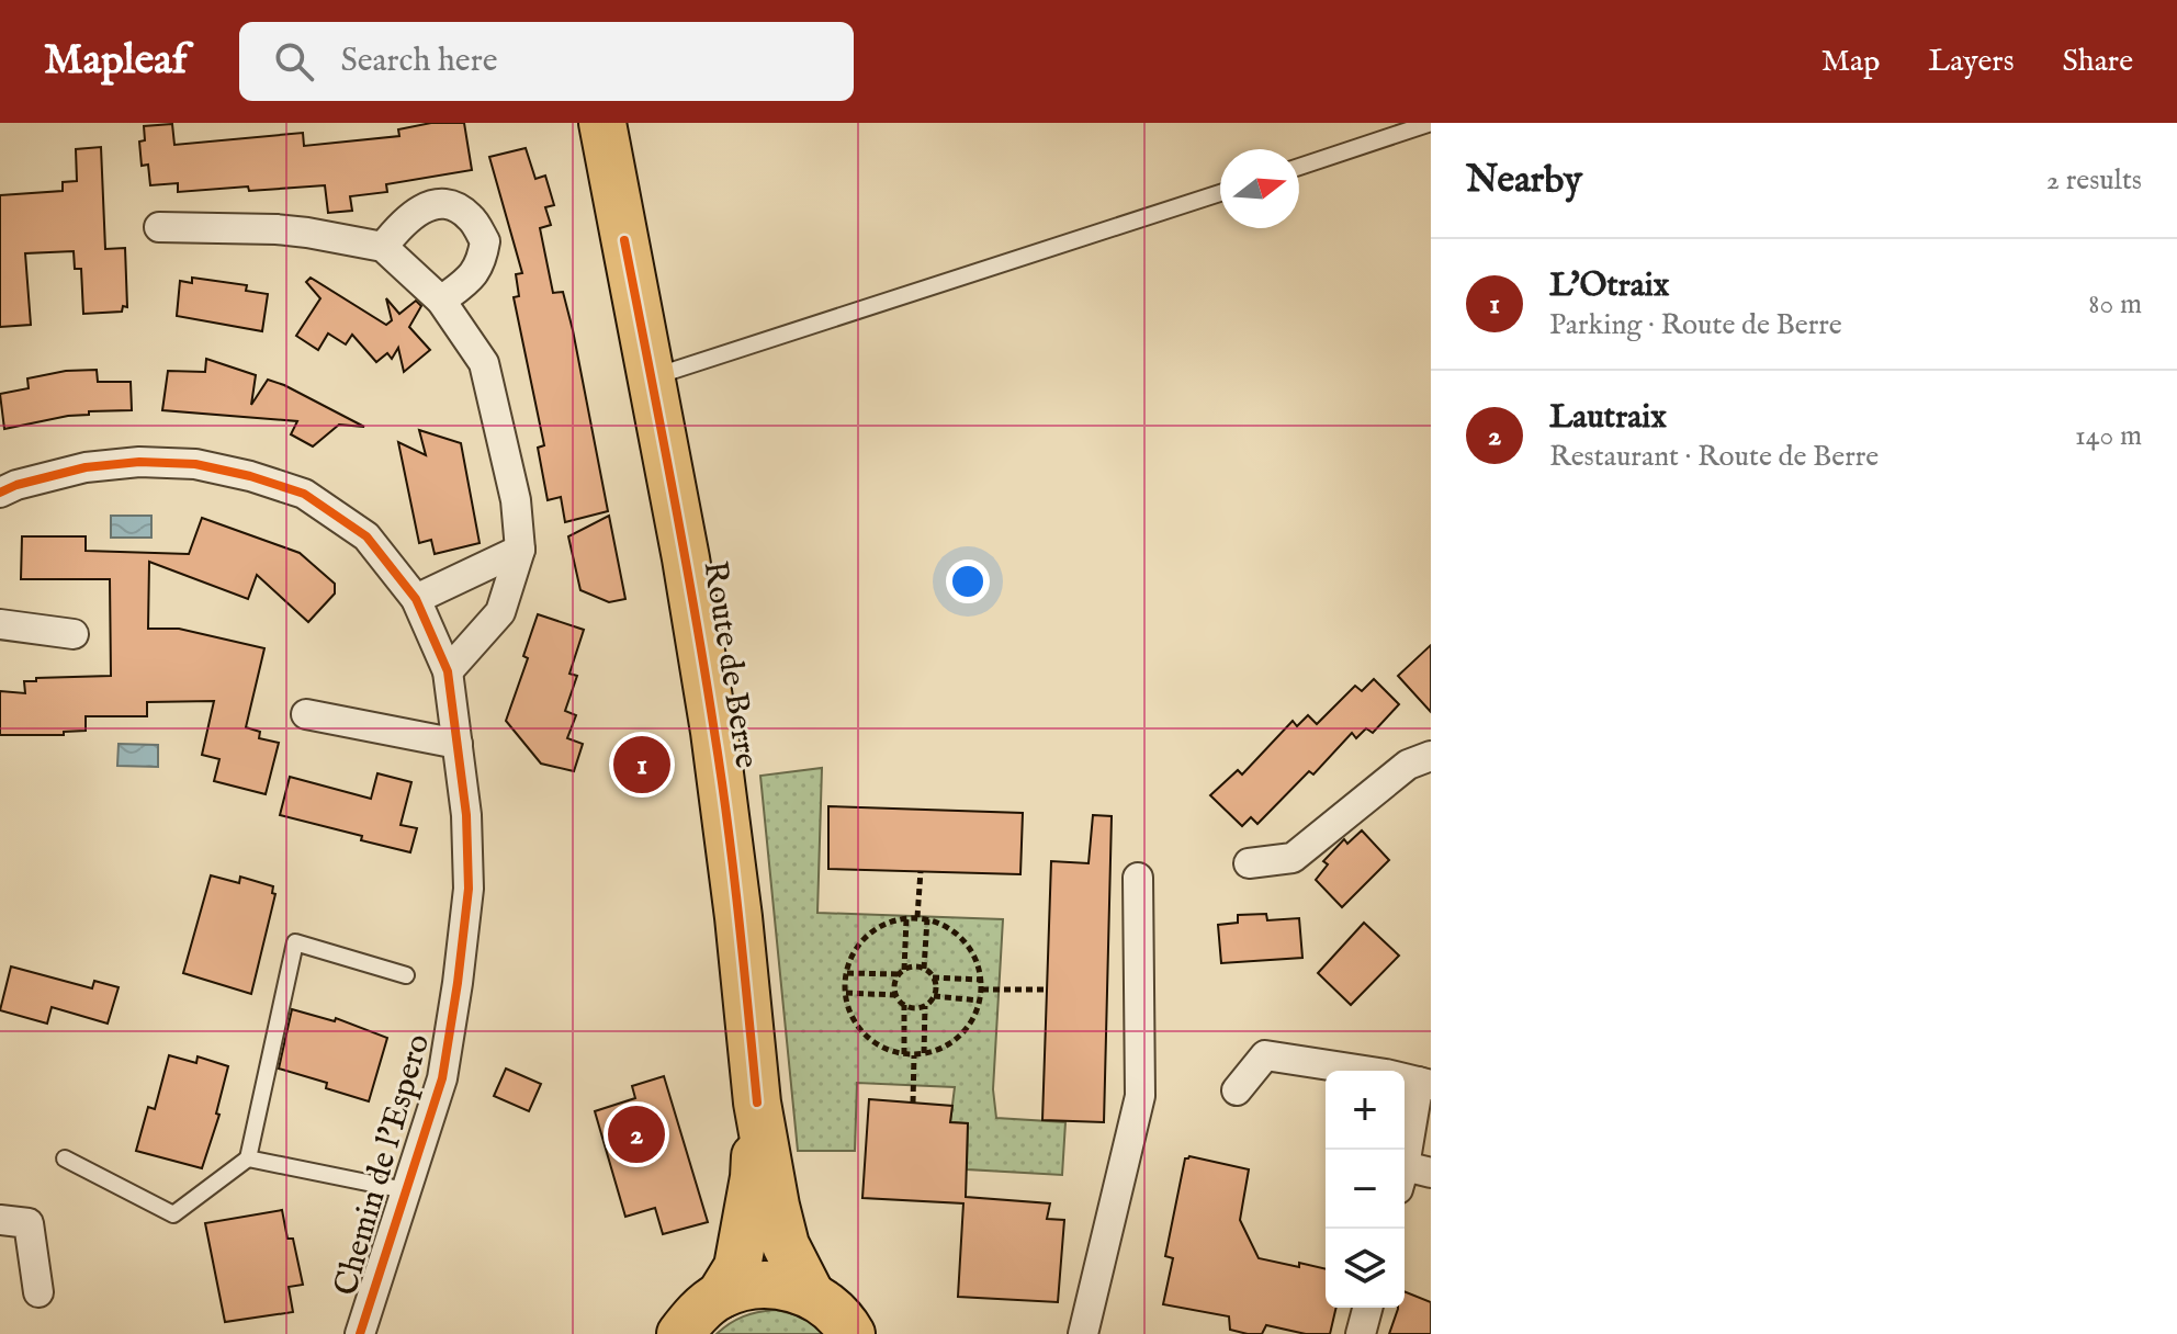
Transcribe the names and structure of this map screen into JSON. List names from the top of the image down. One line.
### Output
{"streets":{"main road":["Route de Berre"],"street":["Chemin de l'Espero"]},"north":"right","page":{"header":"Mapleaf","search":"Search here","nav":["Map","Layers","Share"],"heading":["Nearby","2 results"],"list":[{"mark":"1","name":"L'Otraix","note":"Parking · Route de Berre","value":"80 m"},{"mark":"2","name":"Lautraix","note":"Restaurant · Route de Berre","value":"140 m"}],"pins":["1","2"],"map_buttons":["+","−"]}}
